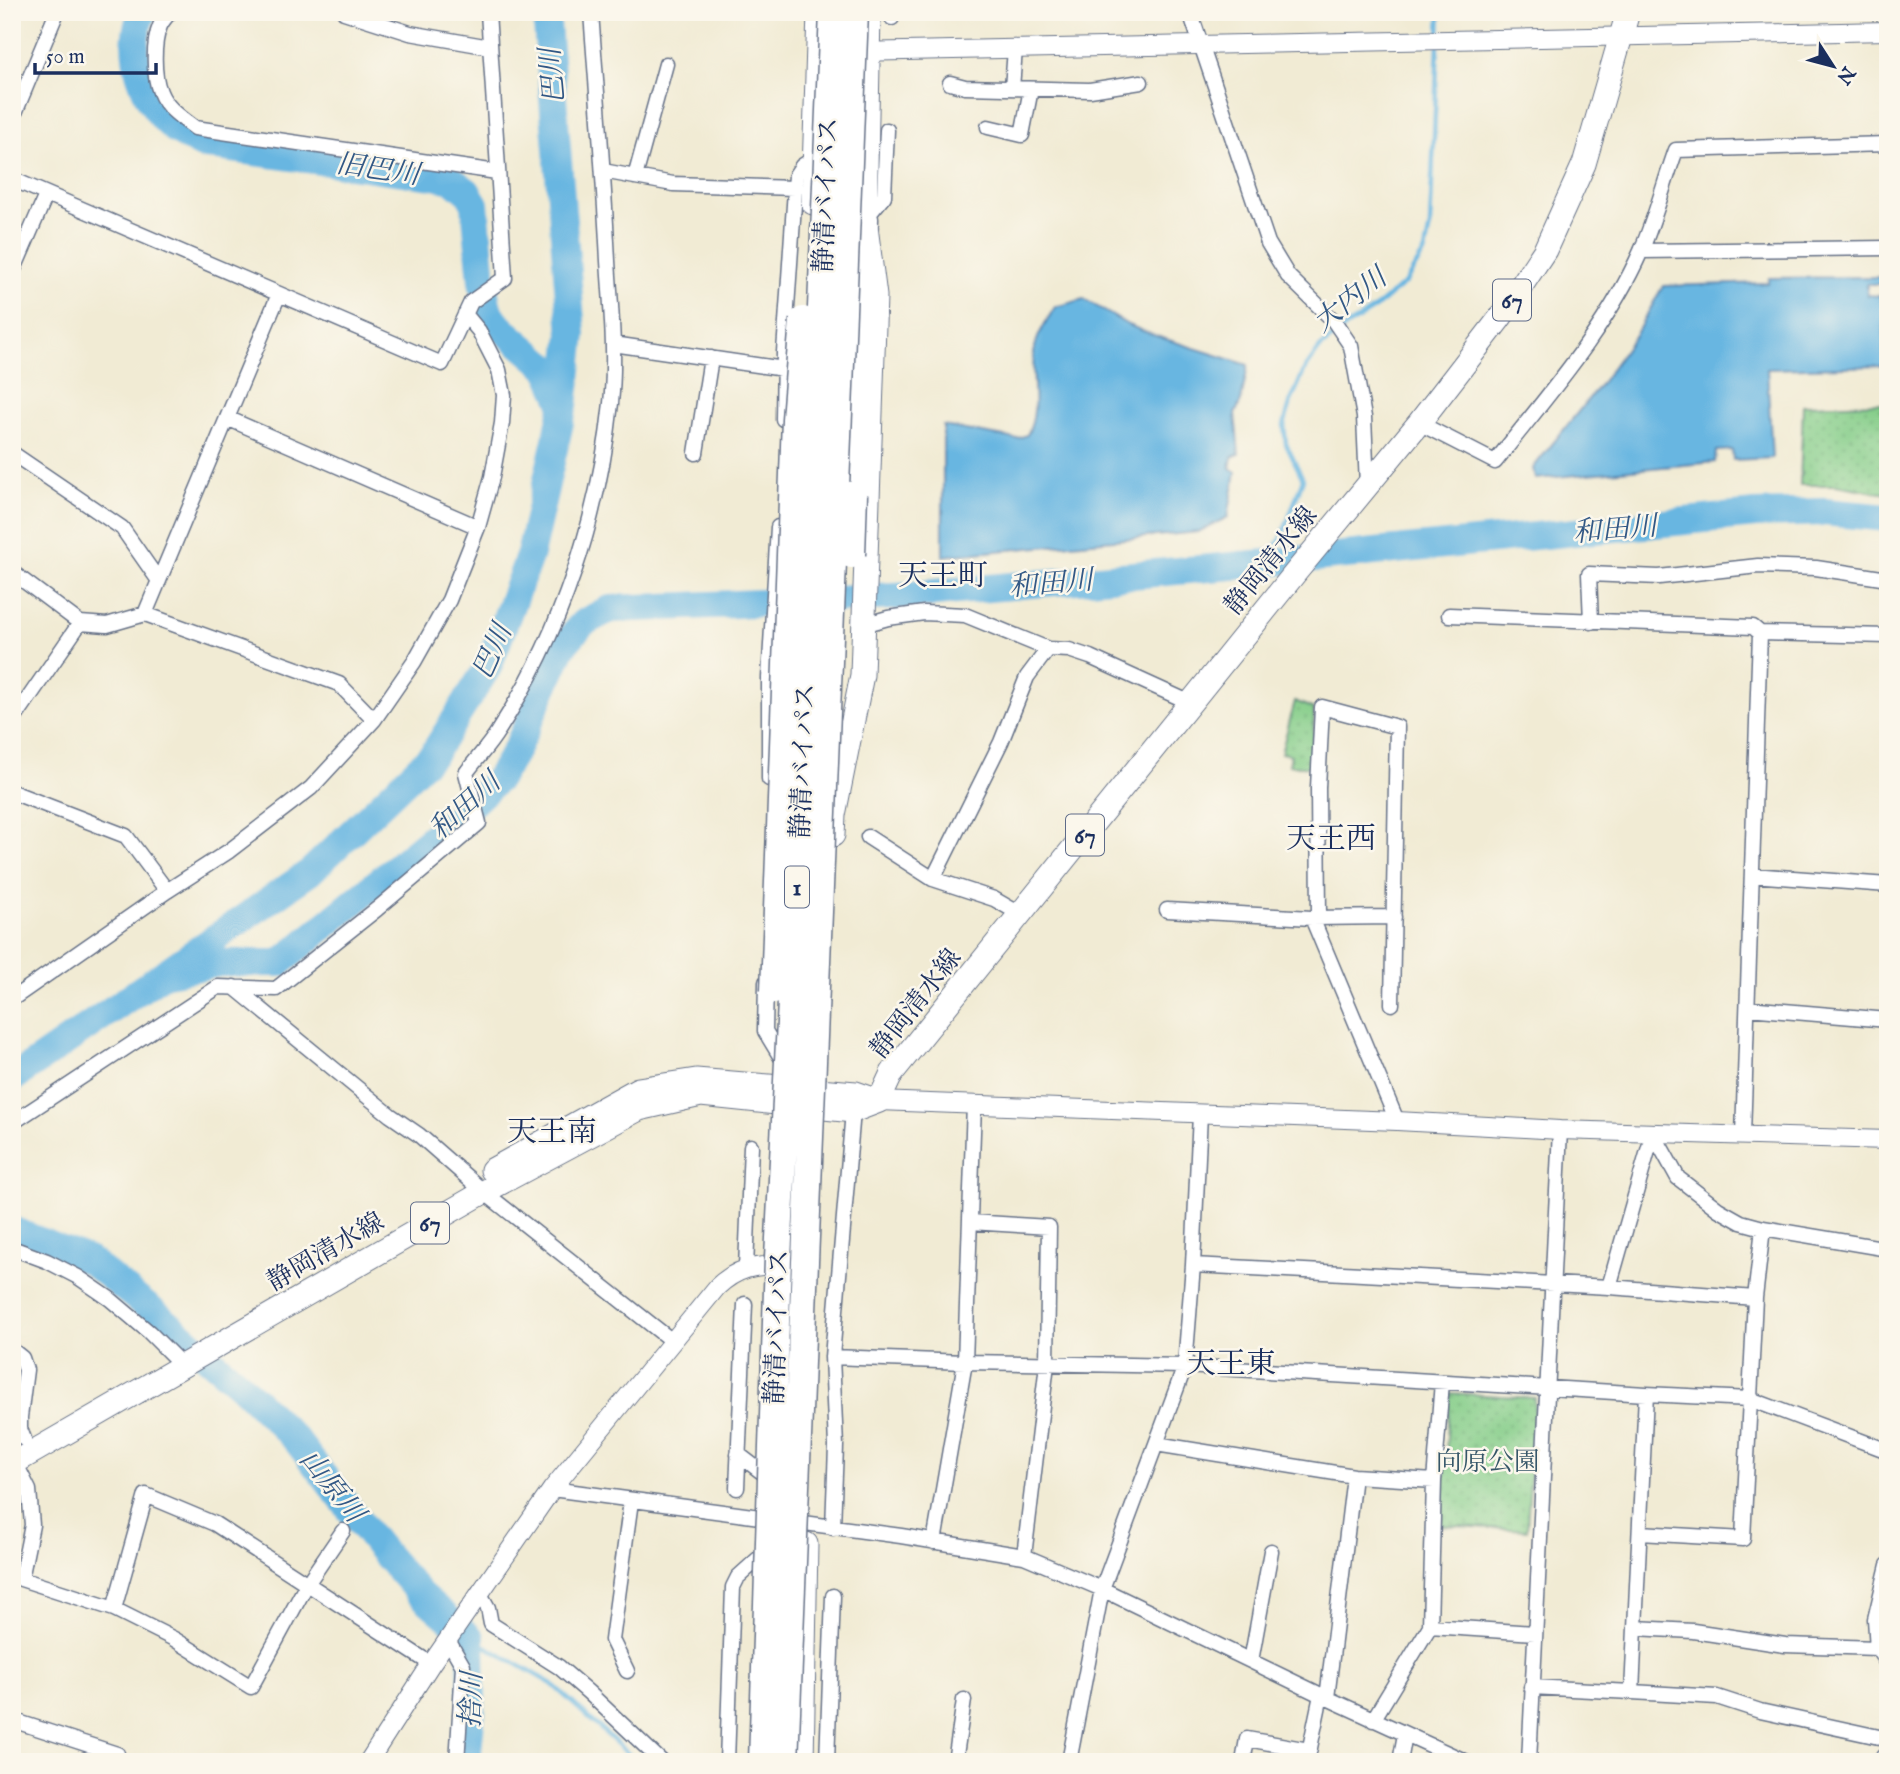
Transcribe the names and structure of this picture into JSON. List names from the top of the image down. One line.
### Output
{"streets":{"highway":["静清バイパス","1"],"main road":["67","静岡清水線"]},"districts":["天王町","天王西","天王南","天王東"],"water":["巴川","旧巴川","大内川","和田川","山原川","捨川"],"parks":["向原公園"],"scale_bar":"50 m","north":"bottom right"}
